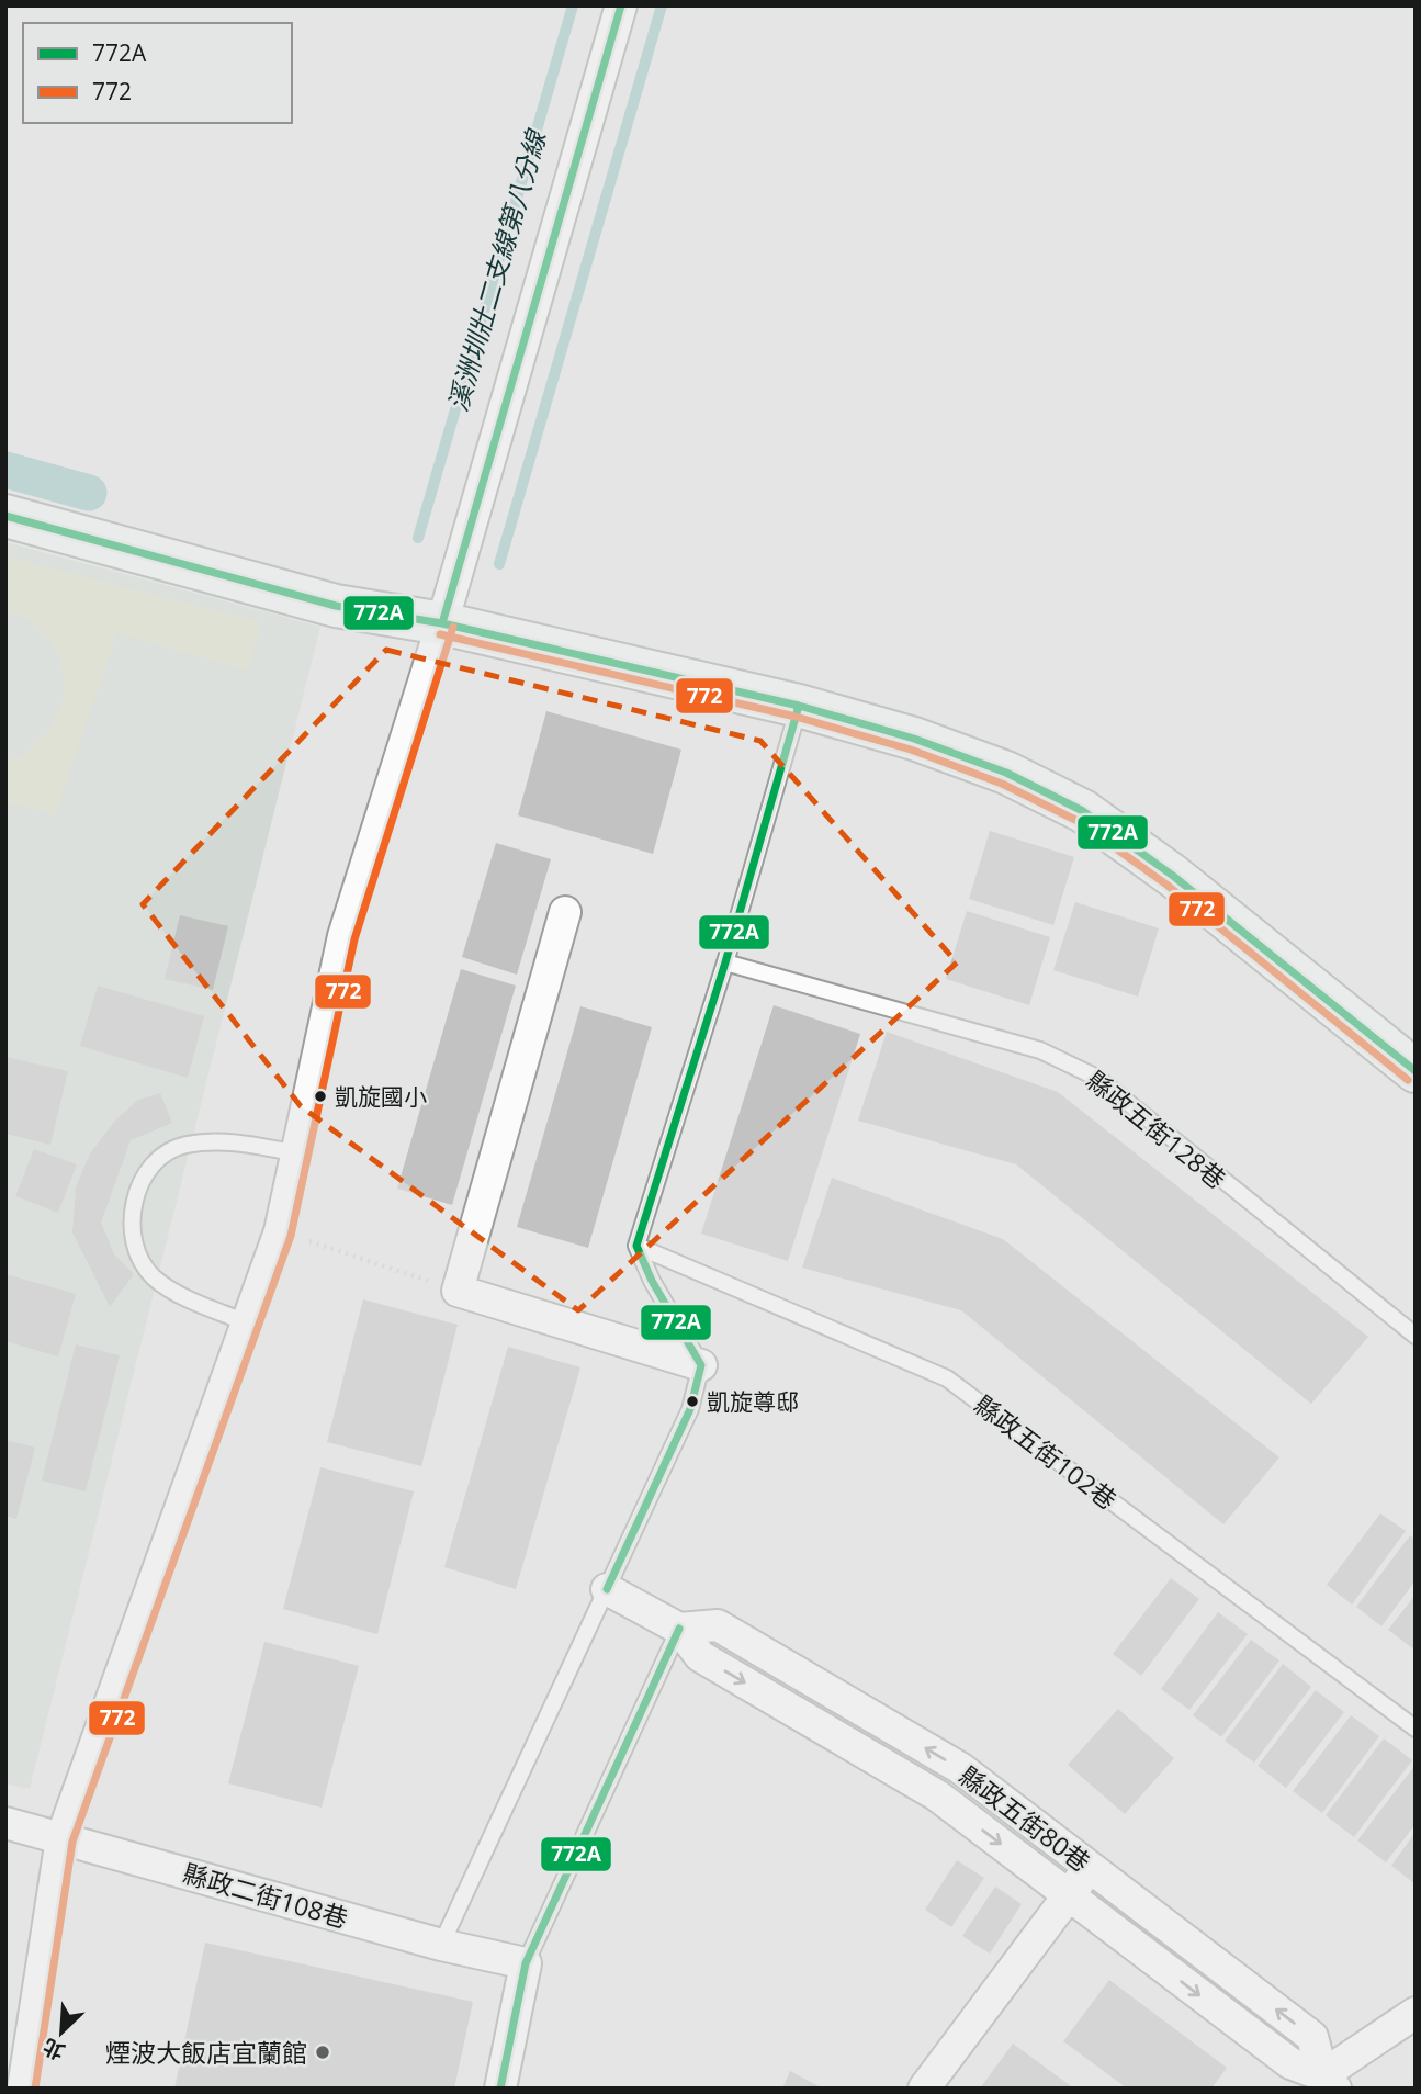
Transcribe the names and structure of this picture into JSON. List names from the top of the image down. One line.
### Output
{"streets":{"street":["縣政五街80巷","縣政二街108巷"],"lane":["縣政五街128巷","縣政五街102巷"]},"water":["溪洲圳壯二支線第八分線"],"places":["凱旋國小","凱旋尊邸","煙波大飯店宜蘭館"],"lines":["transit line 772A","transit line 772"],"legend":["772A","772"],"north":"bottom left"}
